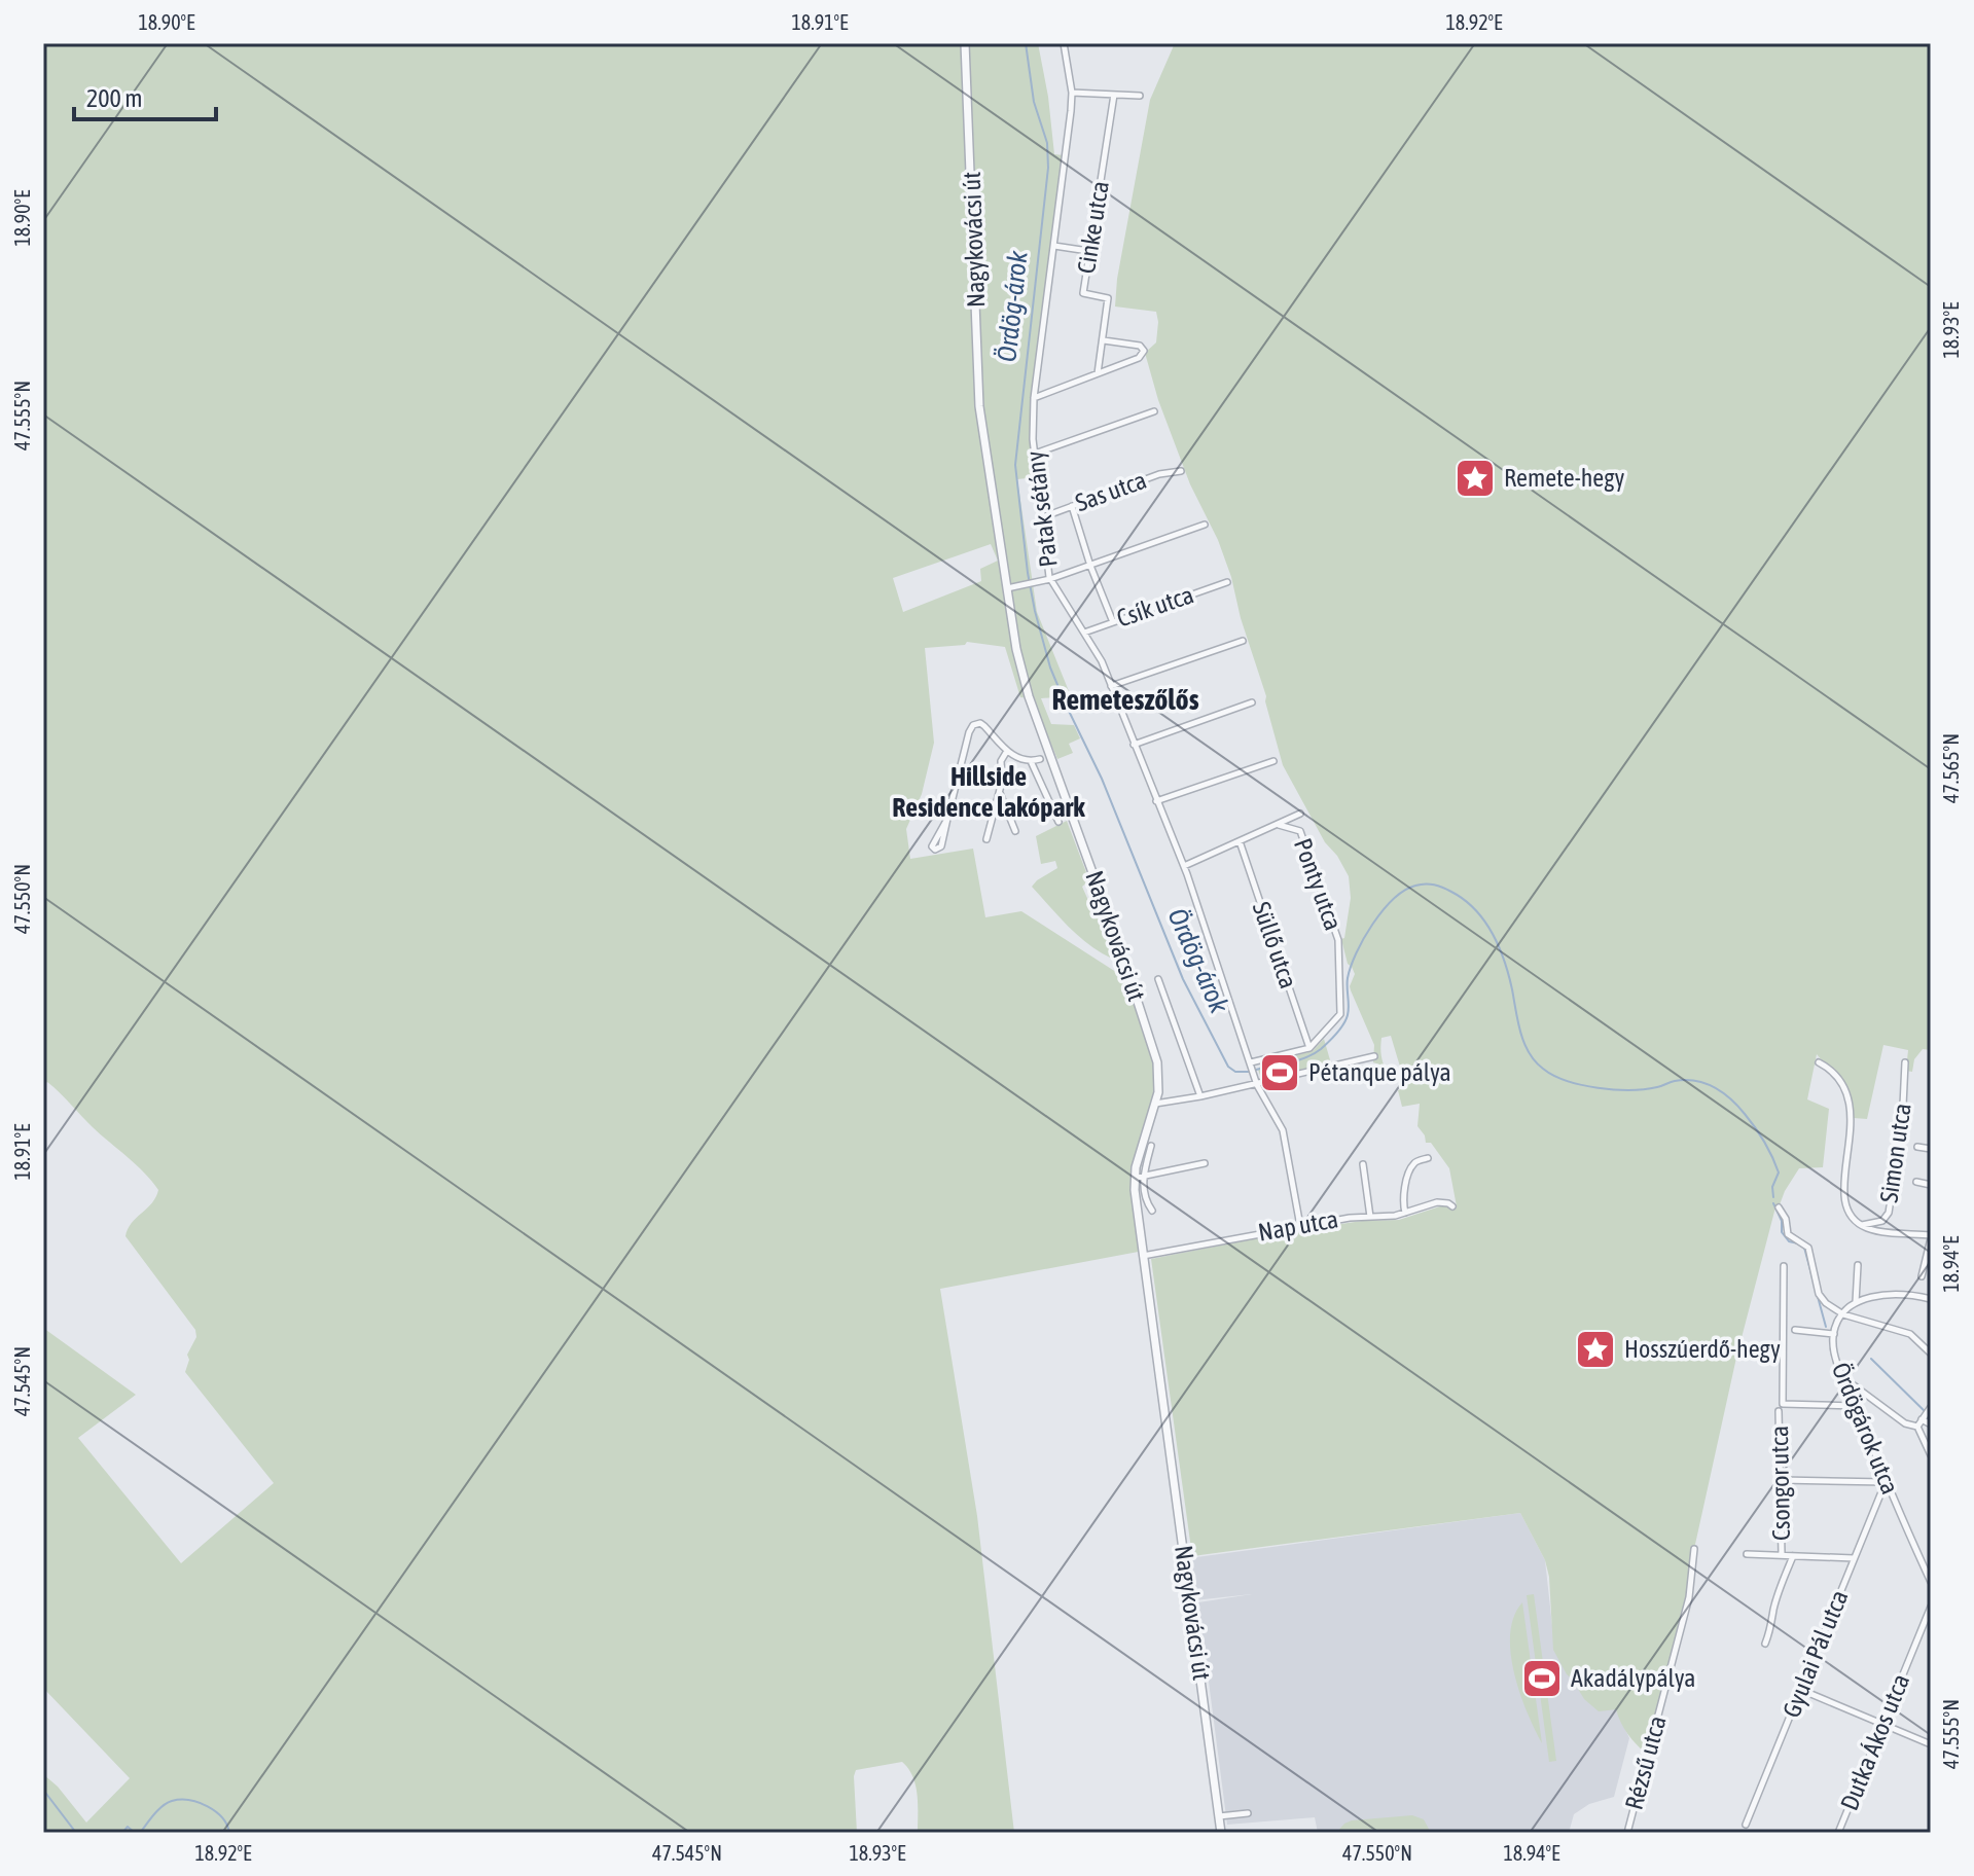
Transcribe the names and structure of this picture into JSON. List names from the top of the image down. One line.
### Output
{"streets":{"street":["Cinke utca","Nagykovácsi út","Sas utca","Patak sétány","Csík utca","Ponty utca","Süllő utca","Simon utca","Nap utca","Ördögárok utca","Csongor utca","Gyulai Pál utca","Dutka Ákos utca","Rézsű utca"]},"crossings":[["Nagykovácsi út","Nap utca"],["Sas utca","Patak sétány"],["Patak sétány","Csík utca"],["Patak sétány","Nap utca"],["Ponty utca","Süllő utca"],["Ördögárok utca","Csongor utca"],["Ördögárok utca","Gyulai Pál utca"]],"districts":["Remeteszőlős","Hillside Residence lakópark"],"water":["Ördög-árok"],"places":{"place":["Remete-hegy","Hosszúerdő-hegy"],"sports":["Pétanque pálya","Akadálypálya"]},"scale_bar":"200 m","coordinates":["18.90°E","18.91°E","18.92°E","18.93°E","47.555°N","47.565°N","47.550°N","18.94°E","47.545°N"]}
